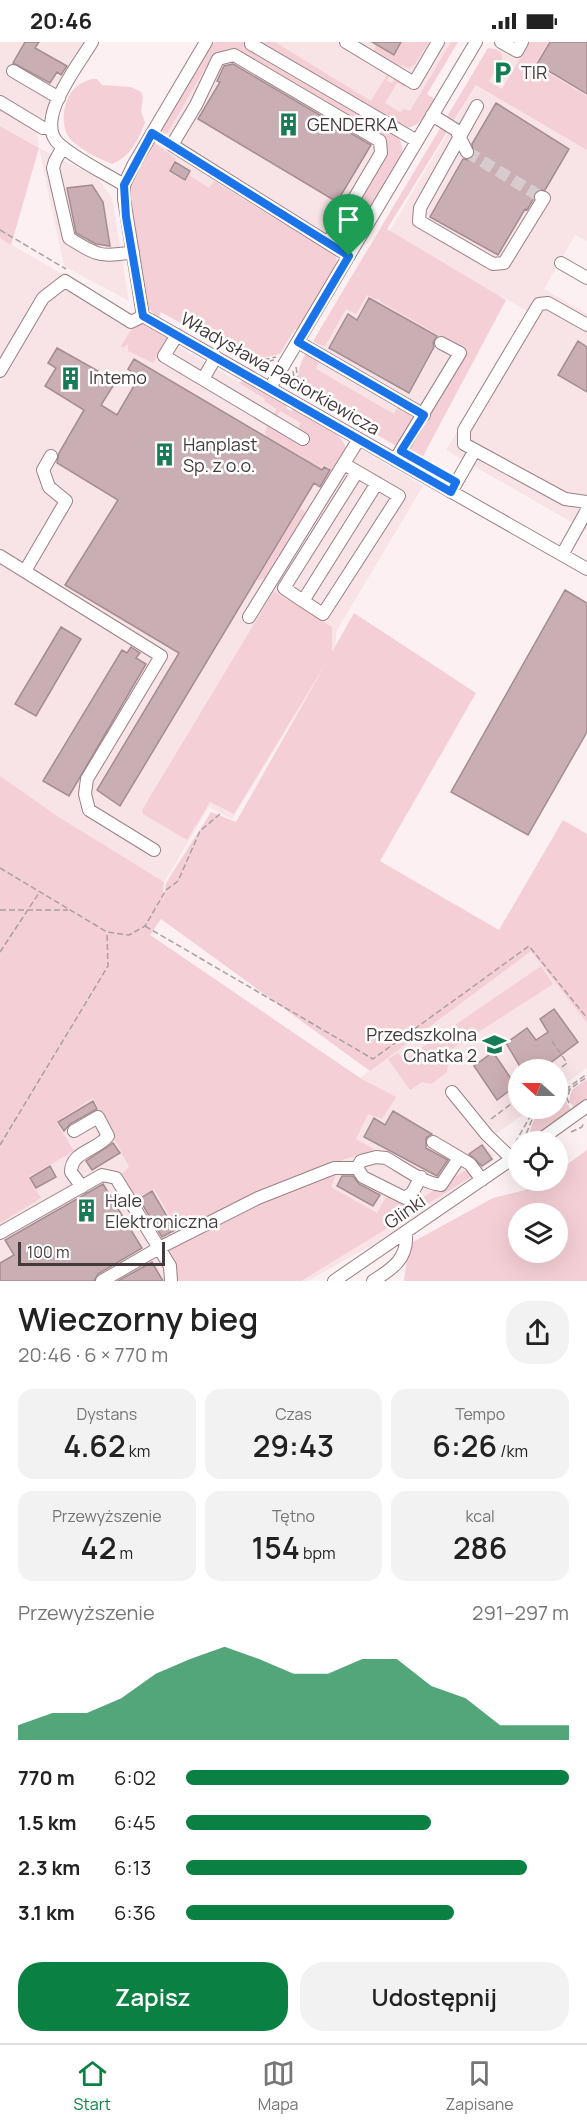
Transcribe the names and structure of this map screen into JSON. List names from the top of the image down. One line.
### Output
{"streets":{"street":["Władysława Paciorkiewicza","Glinki"]},"places":{"parking":["TIR"],"building":["GENDERKA","Intemo","Hanplast Sp. z o.o.","Hale Elektroniczna"],"school or university":["Przedszkolna Chatka 2"]},"scale_bar":"100 m","north":"left","page":{"status":"20:46","scale":"100 m","heading":["Wieczorny bieg","20:46 · 6 × 770 m"],"stats":[["Dystans","4.62 km"],["Czas","29:43"],["Tempo","6:26 /km"],["Przewyższenie","42 m"],["Tętno","154 bpm"],["kcal","286"]],"chart":["Przewyższenie","291–297 m"],"list":[{"name":"770 m","note":"6:02"},{"name":"1.5 km","note":"6:45"},{"name":"2.3 km","note":"6:13"},{"name":"3.1 km","note":"6:36"}],"buttons":["Zapisz","Udostępnij"],"tabs":["Start","Mapa","Zapisane"]}}
